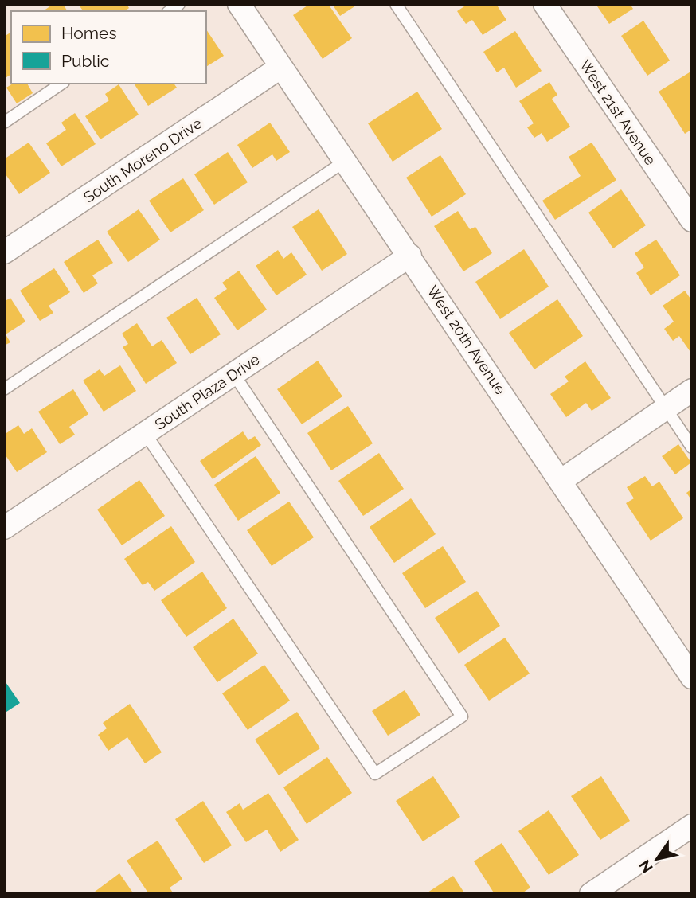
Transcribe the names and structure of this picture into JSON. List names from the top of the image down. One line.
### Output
{"streets":{"street":["West 21st Avenue","South Moreno Drive","West 20th Avenue","South Plaza Drive"]},"crossings":[["South Moreno Drive","West 20th Avenue"],["West 20th Avenue","South Plaza Drive"]],"legend":["Homes","Public"],"north":"bottom left"}
